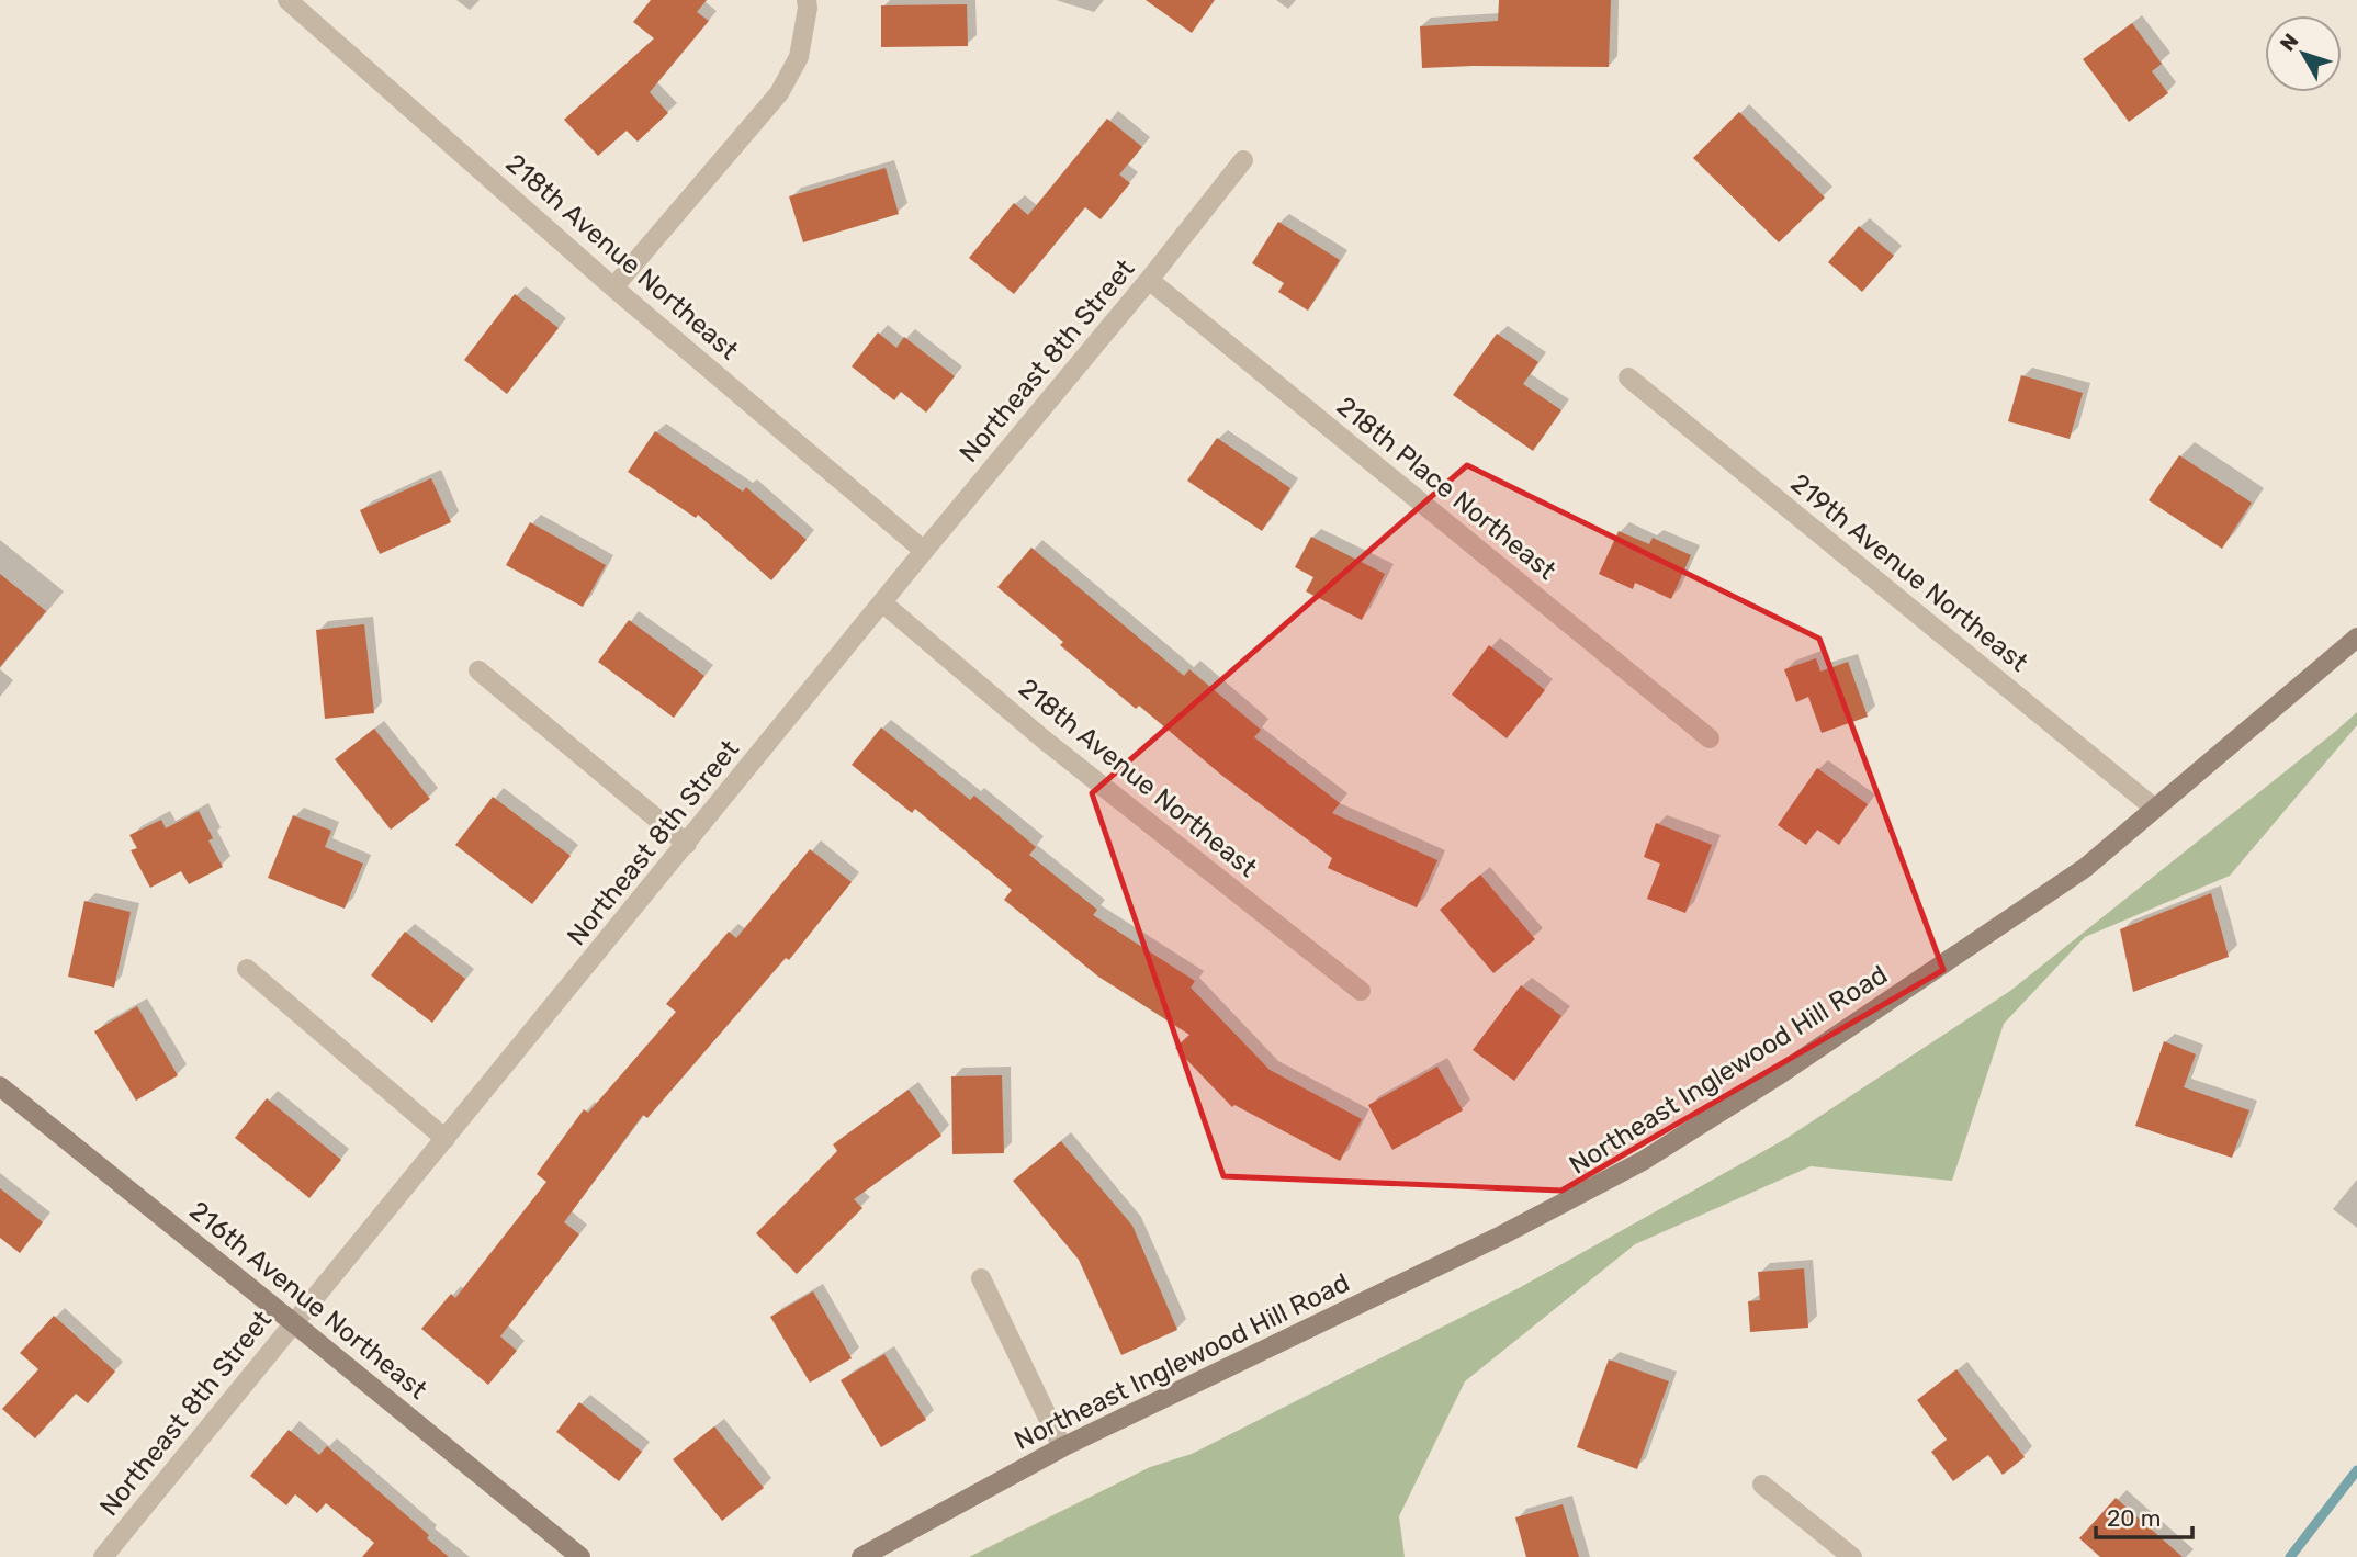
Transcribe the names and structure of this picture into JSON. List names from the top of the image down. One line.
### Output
{"streets":{"street":["218th Avenue Northeast","Northeast 8th Street","218th Place Northeast","219th Avenue Northeast","Northeast Inglewood Hill Road","216th Avenue Northeast"]},"crossings":[["218th Avenue Northeast","Northeast 8th Street"],["Northeast 8th Street","218th Place Northeast"],["Northeast 8th Street","216th Avenue Northeast"],["219th Avenue Northeast","Northeast Inglewood Hill Road"]],"scale_bar":"20 m","north":"top left"}
